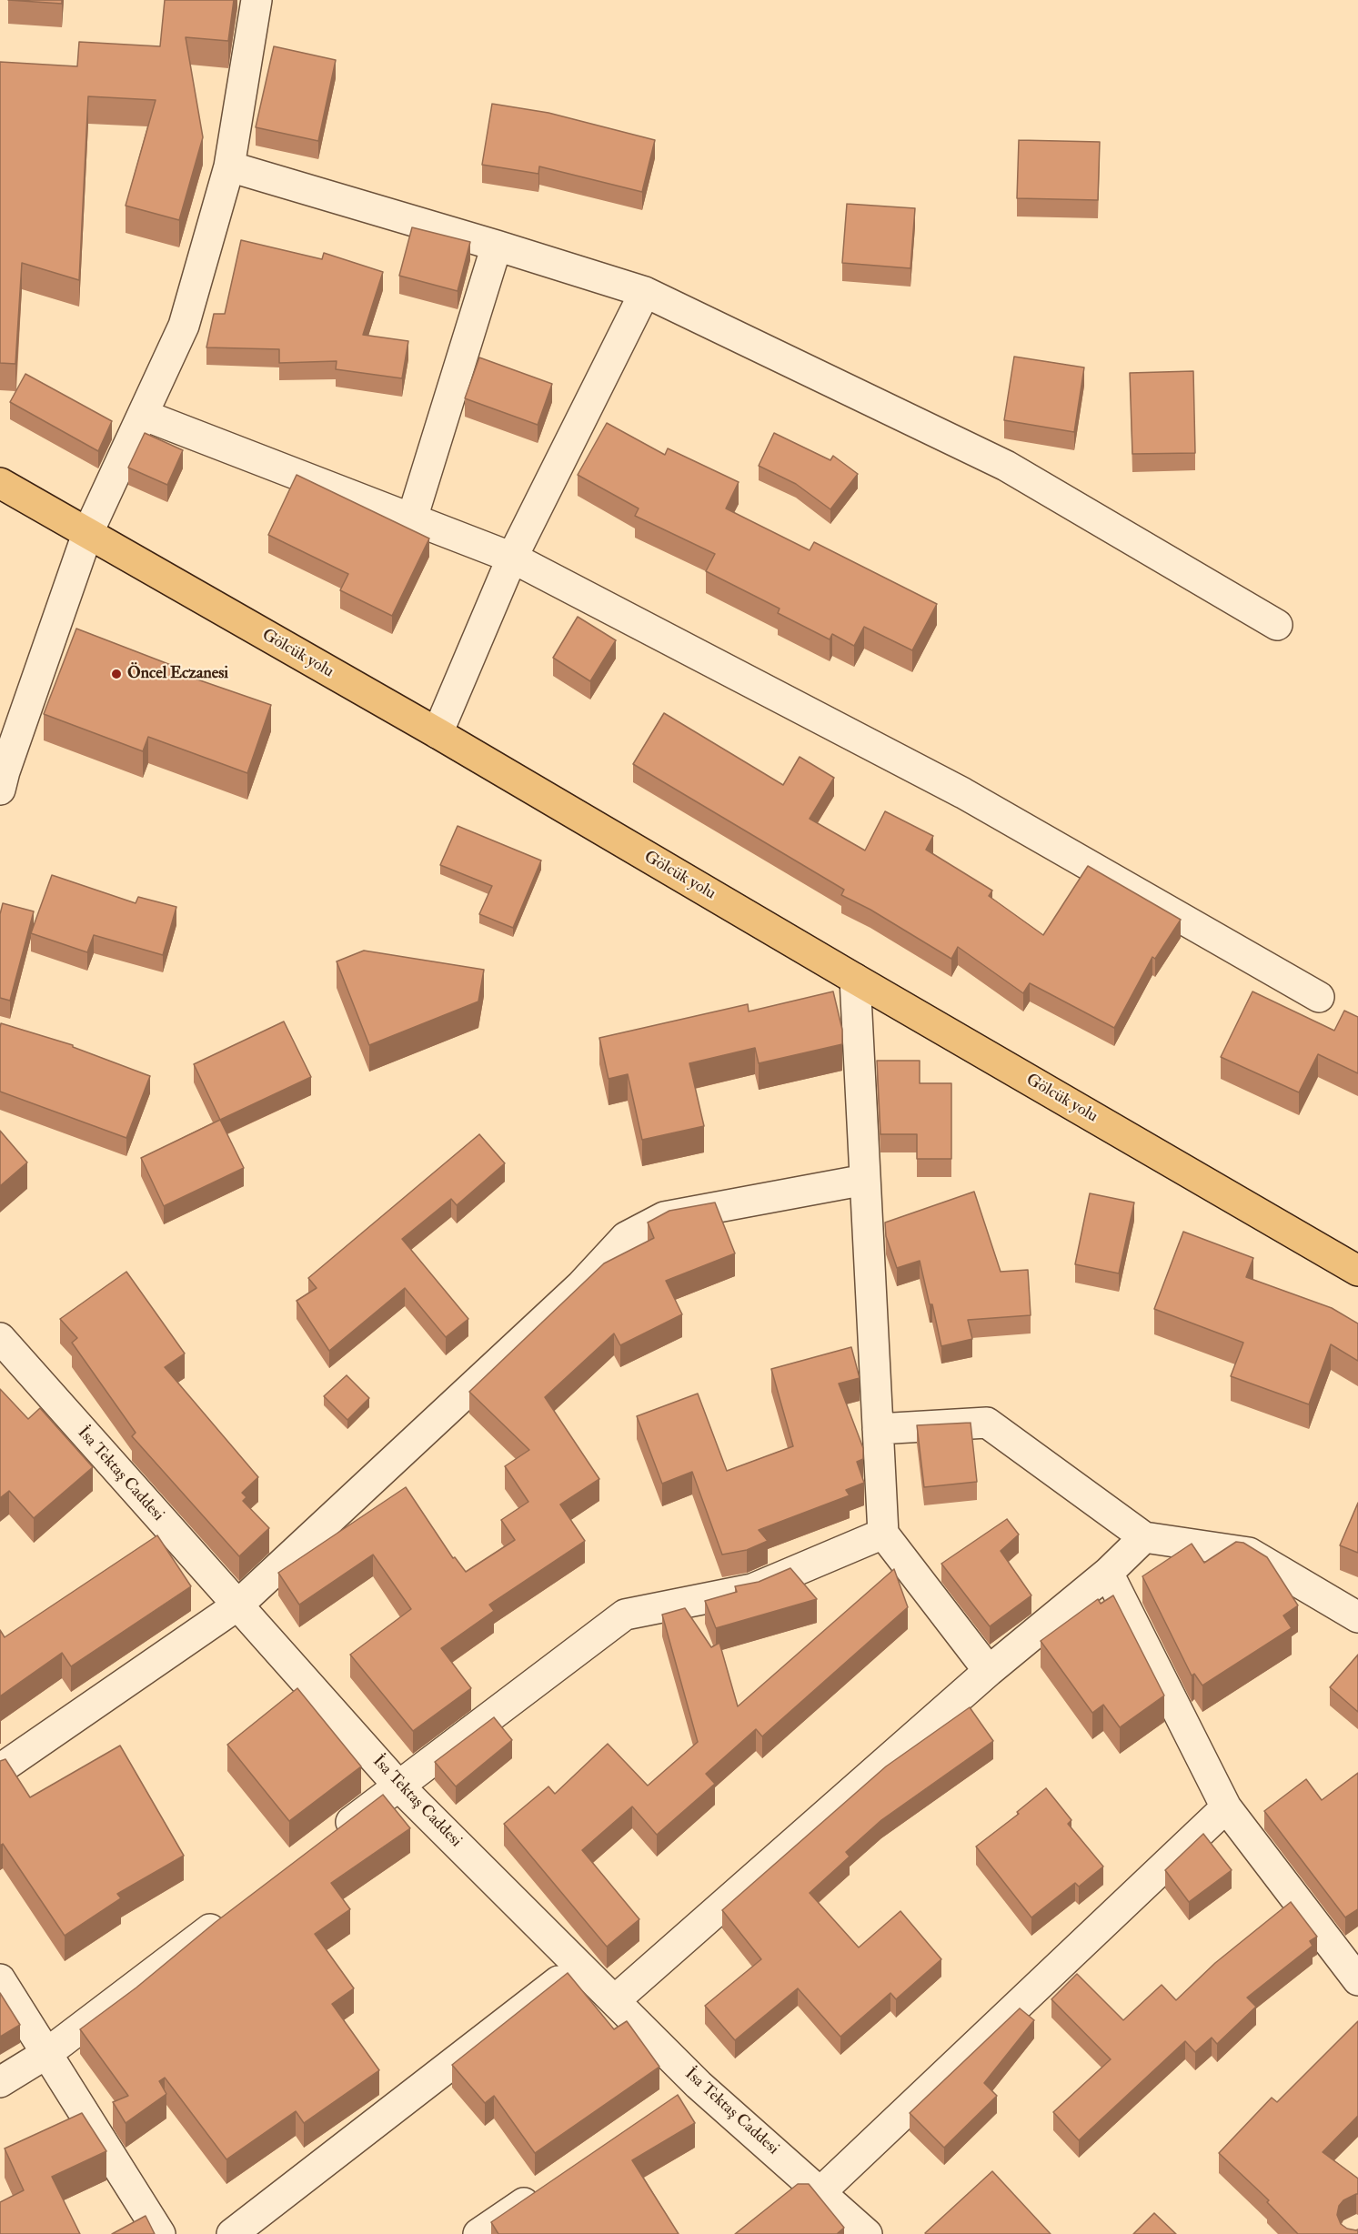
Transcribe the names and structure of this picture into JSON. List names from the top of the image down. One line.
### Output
{"streets":{"main road":["Gölcük yolu"],"street":["İsa Tektaş Caddesi"]},"places":["Öncel Eczanesi"]}
